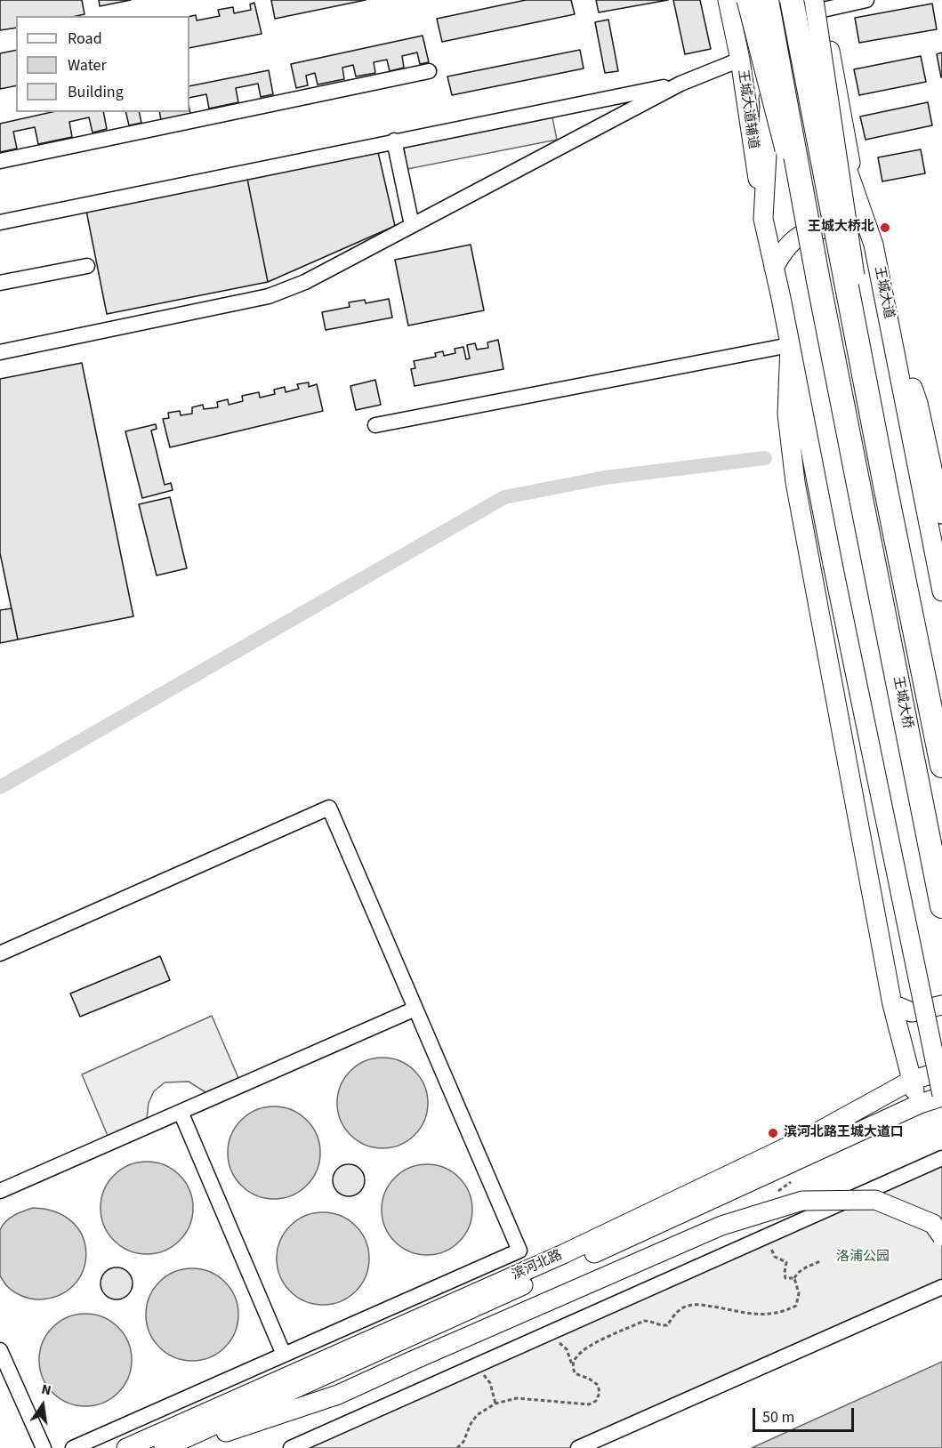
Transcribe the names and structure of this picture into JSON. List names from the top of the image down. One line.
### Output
{"streets":{"highway":["王城大桥"],"main road":["王城大道辅道","王城大道","滨河北路"]},"parks":["洛浦公园"],"places":["王城大桥北","滨河北路王城大道口"],"legend":["Road","Water","Building"],"scale_bar":"50 m","north":"top"}
